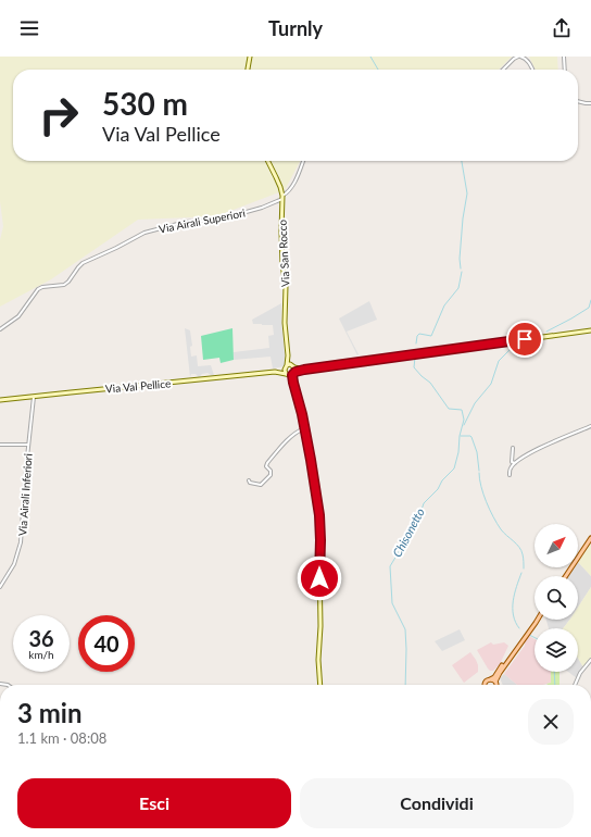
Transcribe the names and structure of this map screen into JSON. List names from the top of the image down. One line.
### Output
{"streets":{"street":["Via Airali Superiori","Via San Rocco","Via Val Pellice","Via Airali Inferiori"]},"crossings":[["Via Airali Superiori","Via San Rocco"],["Via Val Pellice","Via Airali Inferiori"]],"water":["Chisonetto"],"north":"top right","page":{"header":"Turnly","turn":["530 m","Via Val Pellice"],"speed":"36 km/h","limit":"40","heading":["3 min","1.1 km · 08:08"],"buttons":["Esci","Condividi"]}}
